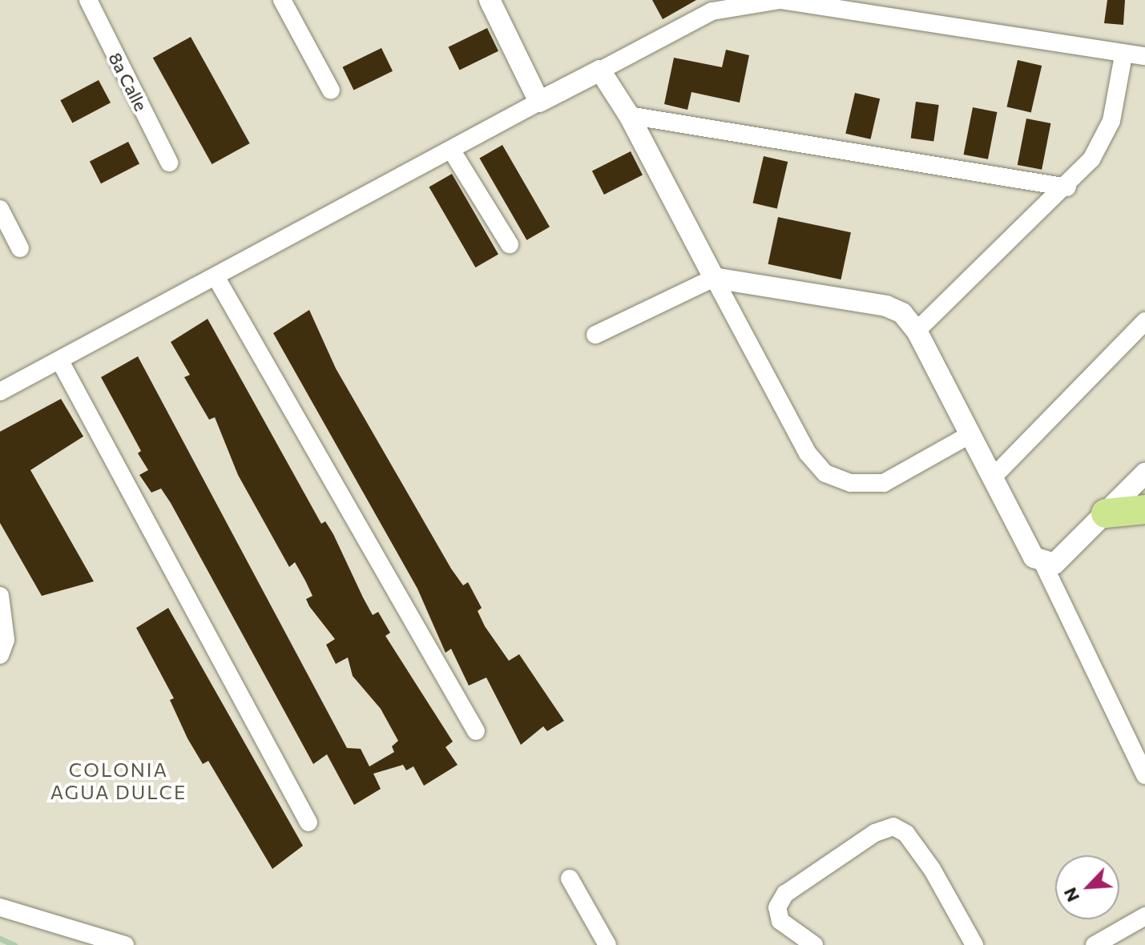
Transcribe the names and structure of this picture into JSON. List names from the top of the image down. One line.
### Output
{"streets":{"street":["8a Calle"]},"districts":["COLONIA AGUA DULCE"],"north":"bottom left"}
